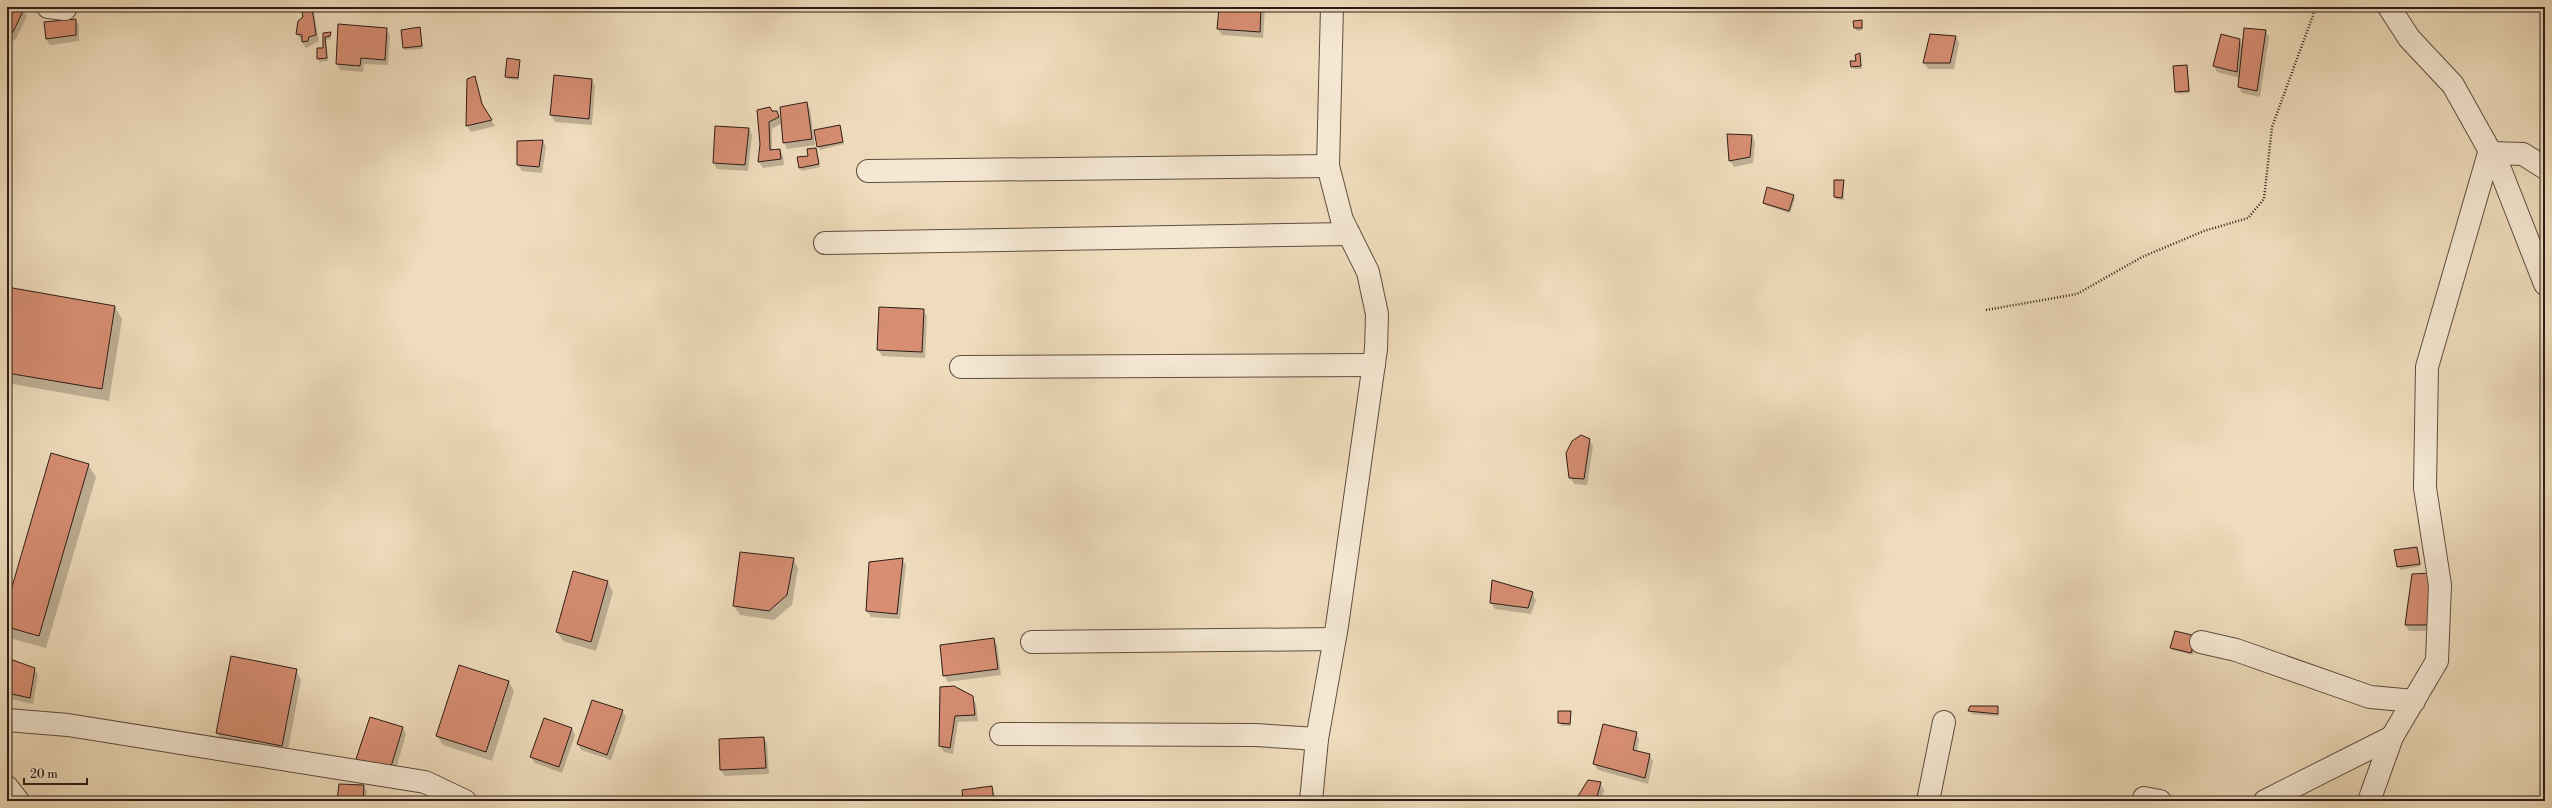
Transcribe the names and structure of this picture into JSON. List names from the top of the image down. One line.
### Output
{"scale_bar":"20 m"}
